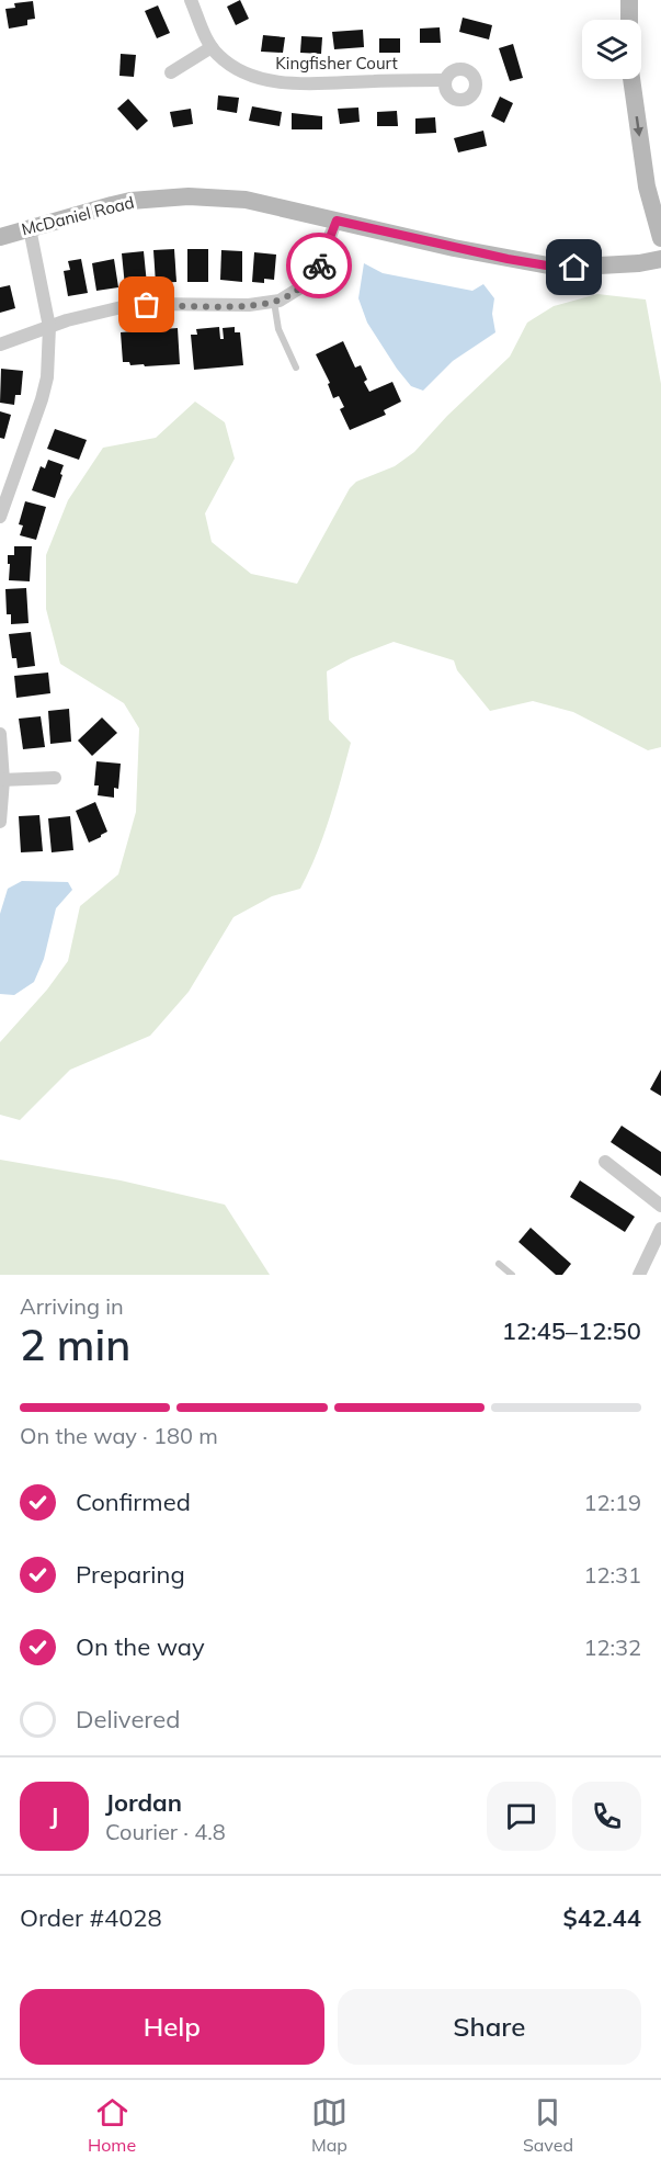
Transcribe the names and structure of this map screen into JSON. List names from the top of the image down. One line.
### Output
{"streets":{"main road":["McDaniel Road"],"street":["Kingfisher Court"]},"page":{"heading":["2 min","Arriving in","12:45–12:50"],"panel":["Jordan","Courier · 4.8","Order #4028","$42.44"],"bar":"On the way · 180 m","list":[["Confirmed","12:19"],["Preparing","12:31"],["On the way","12:32"],"Delivered"],"round":"J","buttons":["Help","Share"],"tabs":["Home","Map","Saved"]}}
